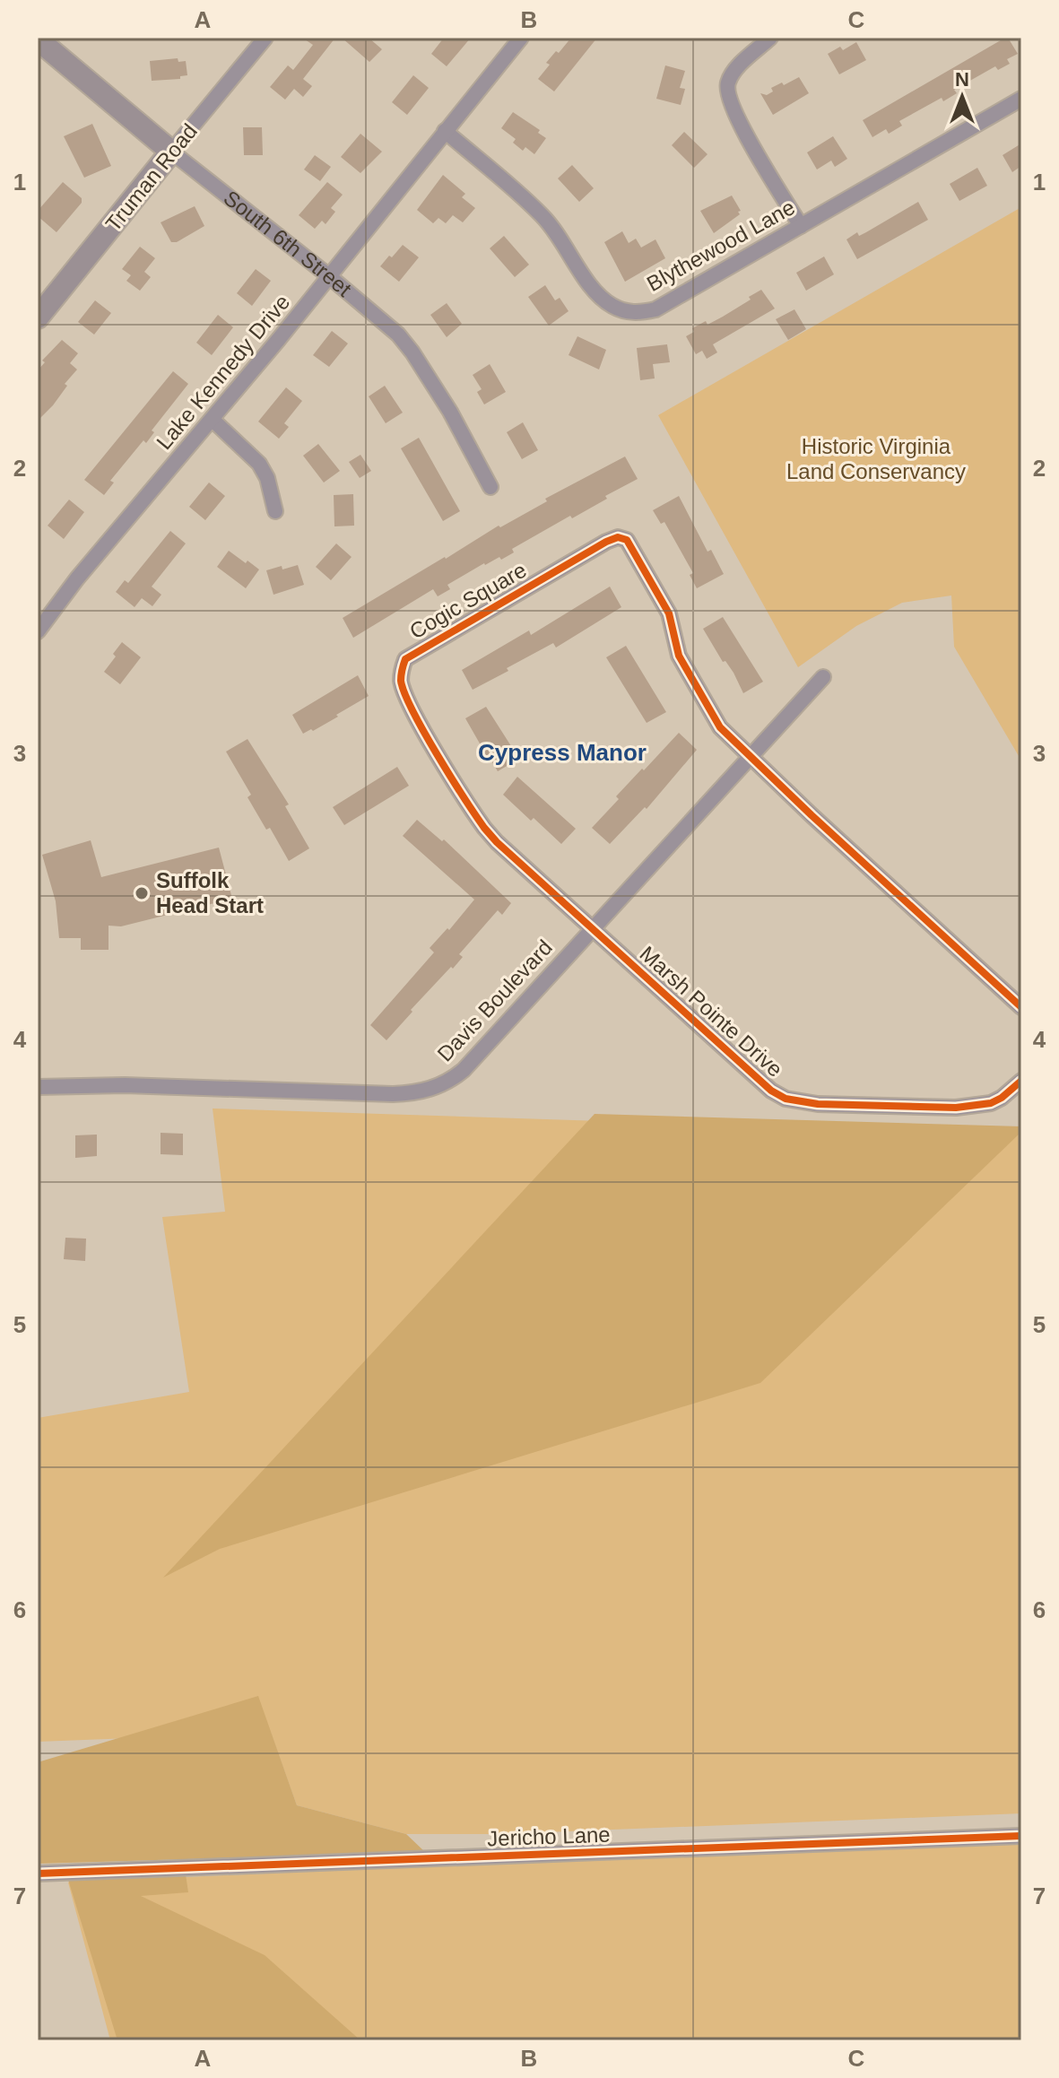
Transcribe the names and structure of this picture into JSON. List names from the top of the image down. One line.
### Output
{"streets":{"street":["Truman Road","South 6th Street","Blythewood Lane","Lake Kennedy Drive","Cogic Square","Davis Boulevard","Marsh Pointe Drive","Jericho Lane"]},"crossings":[["Truman Road","South 6th Street"],["South 6th Street","Lake Kennedy Drive"],["Blythewood Lane","Lake Kennedy Drive"],["Cogic Square","Davis Boulevard"],["Cogic Square","Marsh Pointe Drive"],["Davis Boulevard","Marsh Pointe Drive"]],"districts":["Cypress Manor"],"parks":["Historic Virginia Land Conservancy"],"places":["Suffolk Head Start"],"north":"top","grid":{"columns":["A","B","C"],"rows":["1","2","3","4","5","6","7"]}}
